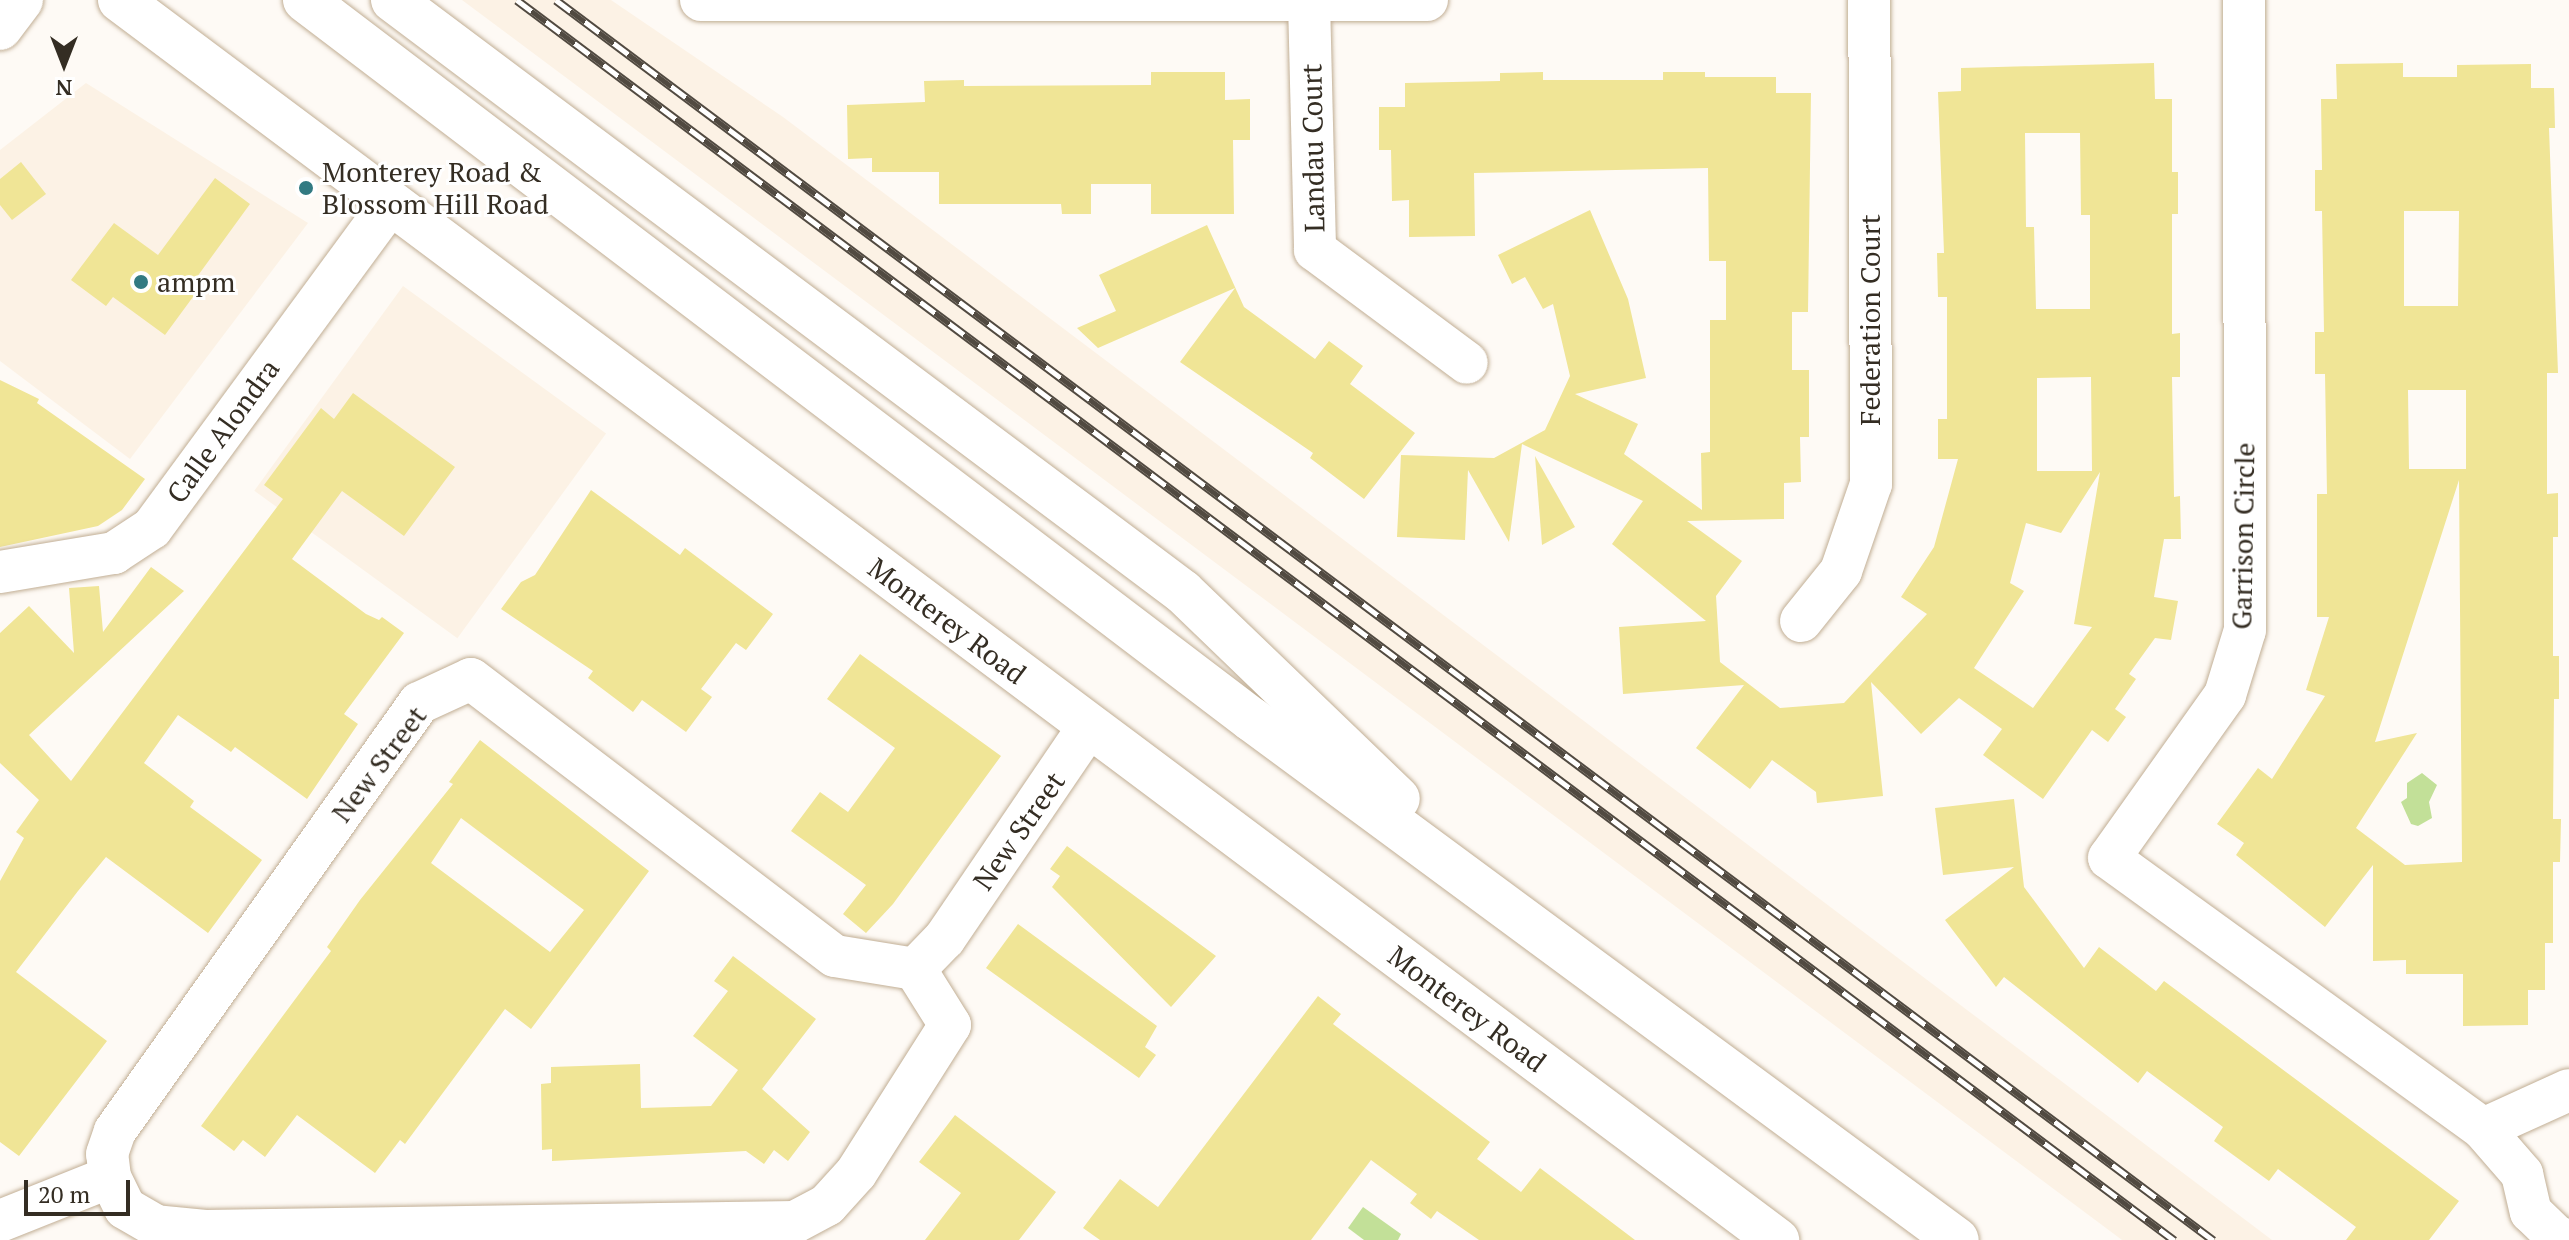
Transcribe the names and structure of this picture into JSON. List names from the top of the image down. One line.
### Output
{"streets":{"main road":["Monterey Road"],"street":["Landau Court","Federation Court","Calle Alondra","Garrison Circle","New Street"]},"crossings":[["Calle Alondra","Monterey Road"],["Monterey Road","New Street"]],"places":["Monterey Road & Blossom Hill Road","ampm"],"scale_bar":"20 m","north":"bottom"}
